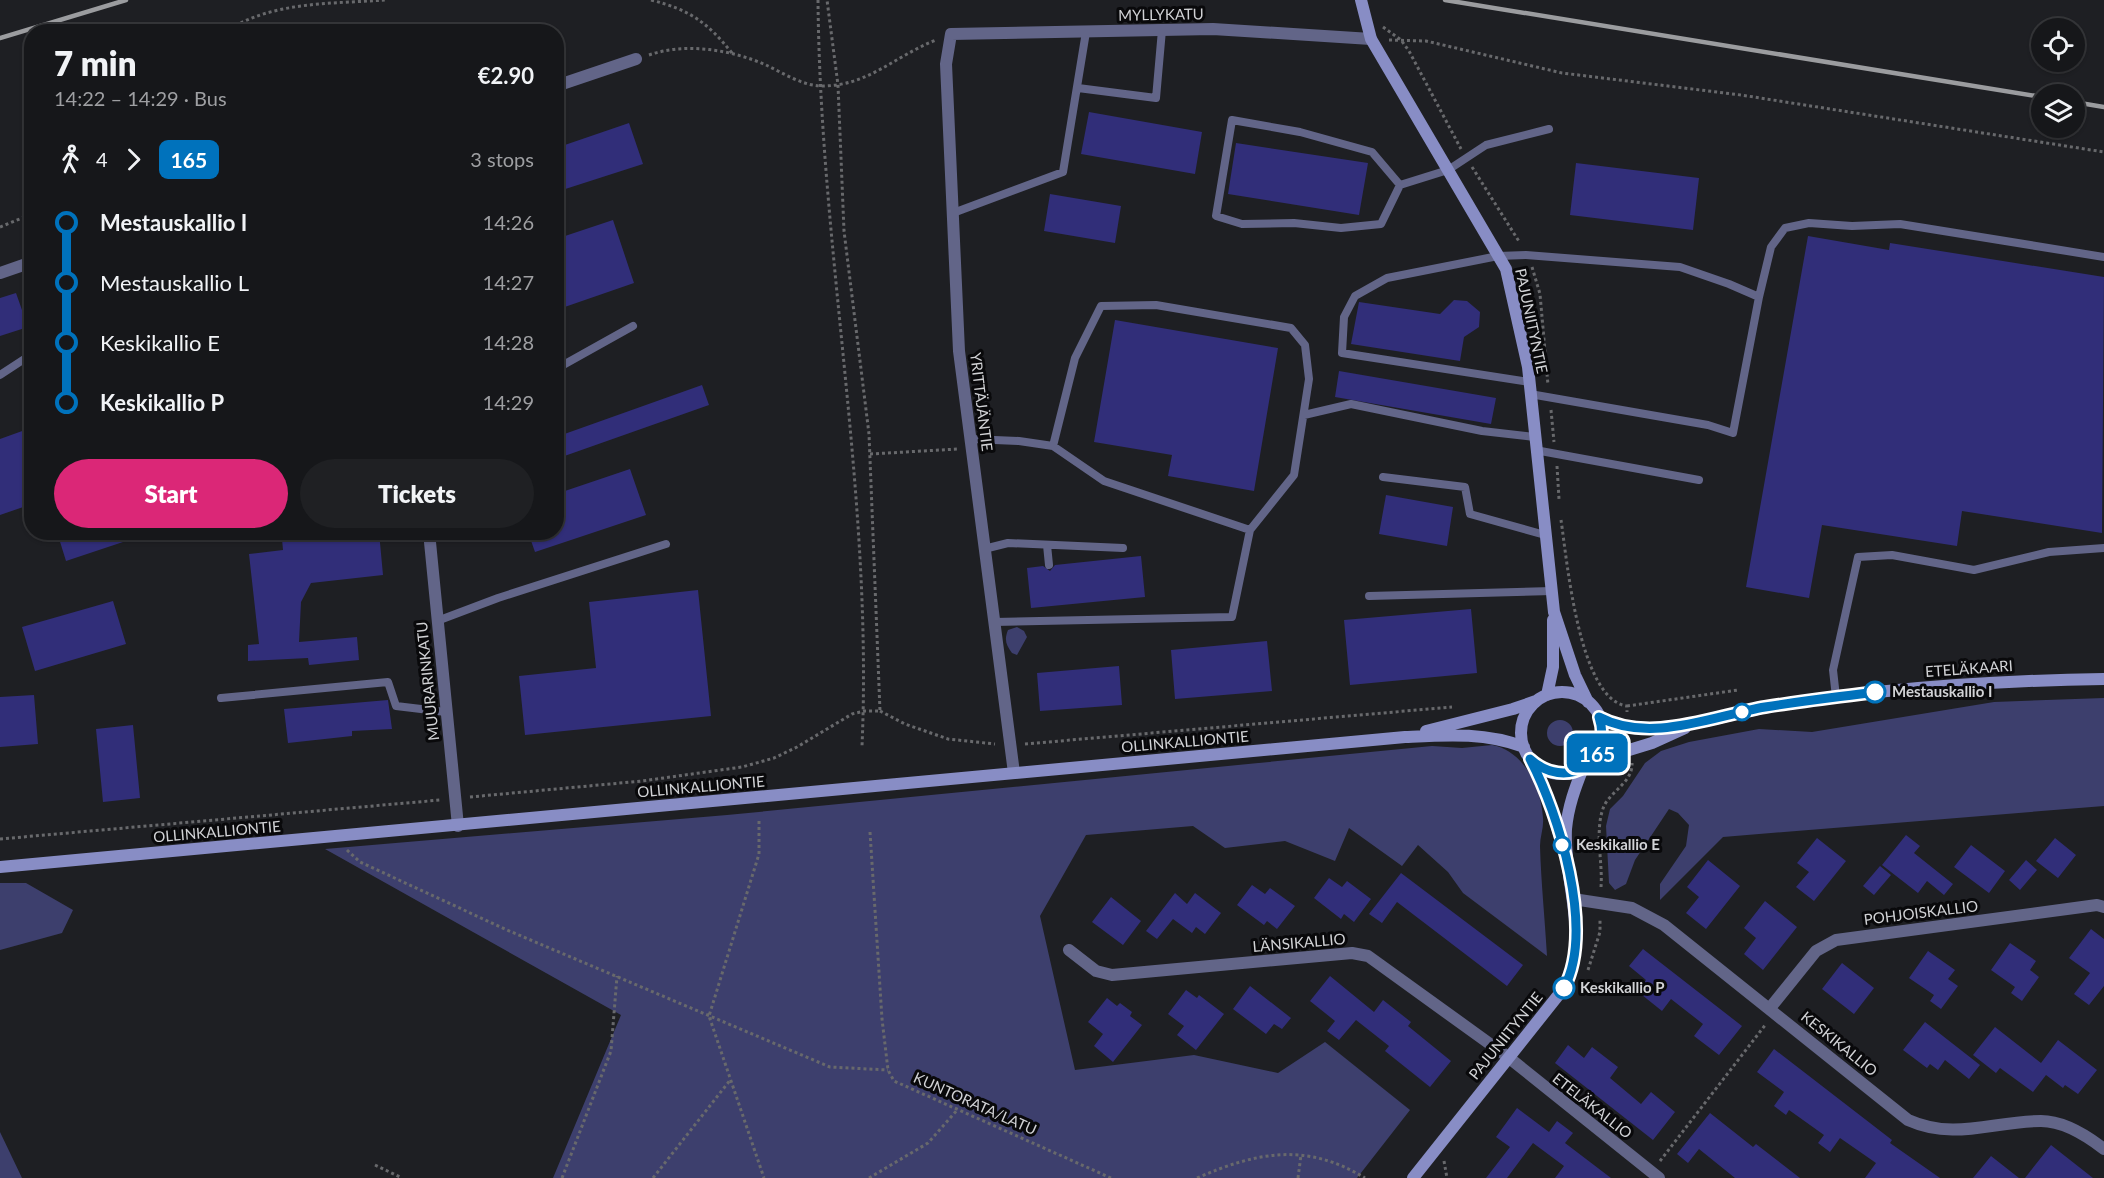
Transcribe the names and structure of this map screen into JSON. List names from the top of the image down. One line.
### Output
{"streets":{"street":["MYLLYKATU","PAJUNIITYNTIE","YRITTÄJÄNTIE","ETELÄKAARI","MUURARINKATU","OLLINKALLIONTIE","POHJOISKALLIO","LÄNSIKALLIO","KESKIKALLIO","ETELÄKALLIO"],"path":["KUNTORATA/LATU"]},"crossings":[["MYLLYKATU","PAJUNIITYNTIE"],["MYLLYKATU","YRITTÄJÄNTIE"],["PAJUNIITYNTIE","ETELÄKAARI"],["PAJUNIITYNTIE","OLLINKALLIONTIE"],["PAJUNIITYNTIE","LÄNSIKALLIO"],["PAJUNIITYNTIE","KESKIKALLIO"],["PAJUNIITYNTIE","ETELÄKALLIO"],["YRITTÄJÄNTIE","OLLINKALLIONTIE"],["ETELÄKAARI","OLLINKALLIONTIE"],["MUURARINKATU","OLLINKALLIONTIE"],["POHJOISKALLIO","KESKIKALLIO"],["LÄNSIKALLIO","ETELÄKALLIO"]],"places":["Mestauskallio I","Keskikallio E","Keskikallio P"],"lines":["bus line 165"],"page":{"on_map":"165","heading":["7 min","14:22 – 14:29 · Bus","€2.90"],"legs":["4","165","3 stops"],"list":[{"name":"Mestauskallio I","value":"14:26"},{"name":"Mestauskallio L","value":"14:27"},{"name":"Keskikallio E","value":"14:28"},{"name":"Keskikallio P","value":"14:29"}],"buttons":["Start","Tickets"]}}
